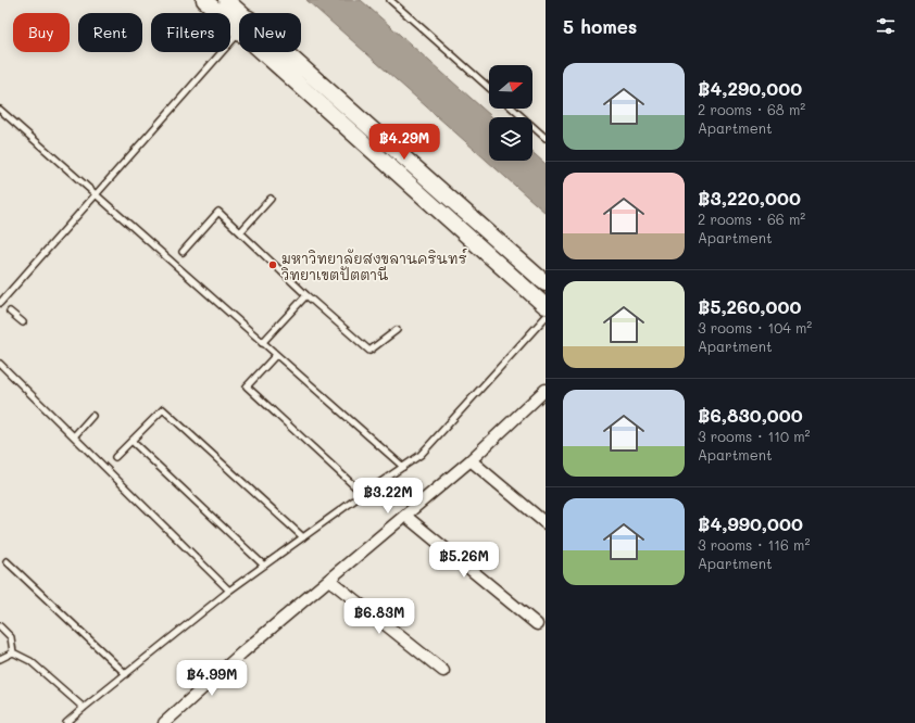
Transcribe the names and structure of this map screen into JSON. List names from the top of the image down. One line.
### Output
{"places":["มหาวิทยาลัยสงขลานครินทร์ วิทยาเขตปัตตานี"],"north":"right","page":{"heading":"5 homes","chip":["Buy","Rent","Filters","New"],"list":[{"name":"฿4,290,000","note":"2 rooms · 68 m² · Apartment"},{"name":"฿3,220,000","note":"2 rooms · 66 m² · Apartment"},{"name":"฿5,260,000","note":"3 rooms · 104 m² · Apartment"},{"name":"฿6,830,000","note":"3 rooms · 110 m² · Apartment"},{"name":"฿4,990,000","note":"3 rooms · 116 m² · Apartment"}],"price":["฿4.29M","฿3.22M","฿5.26M","฿6.83M","฿4.99M"]}}
